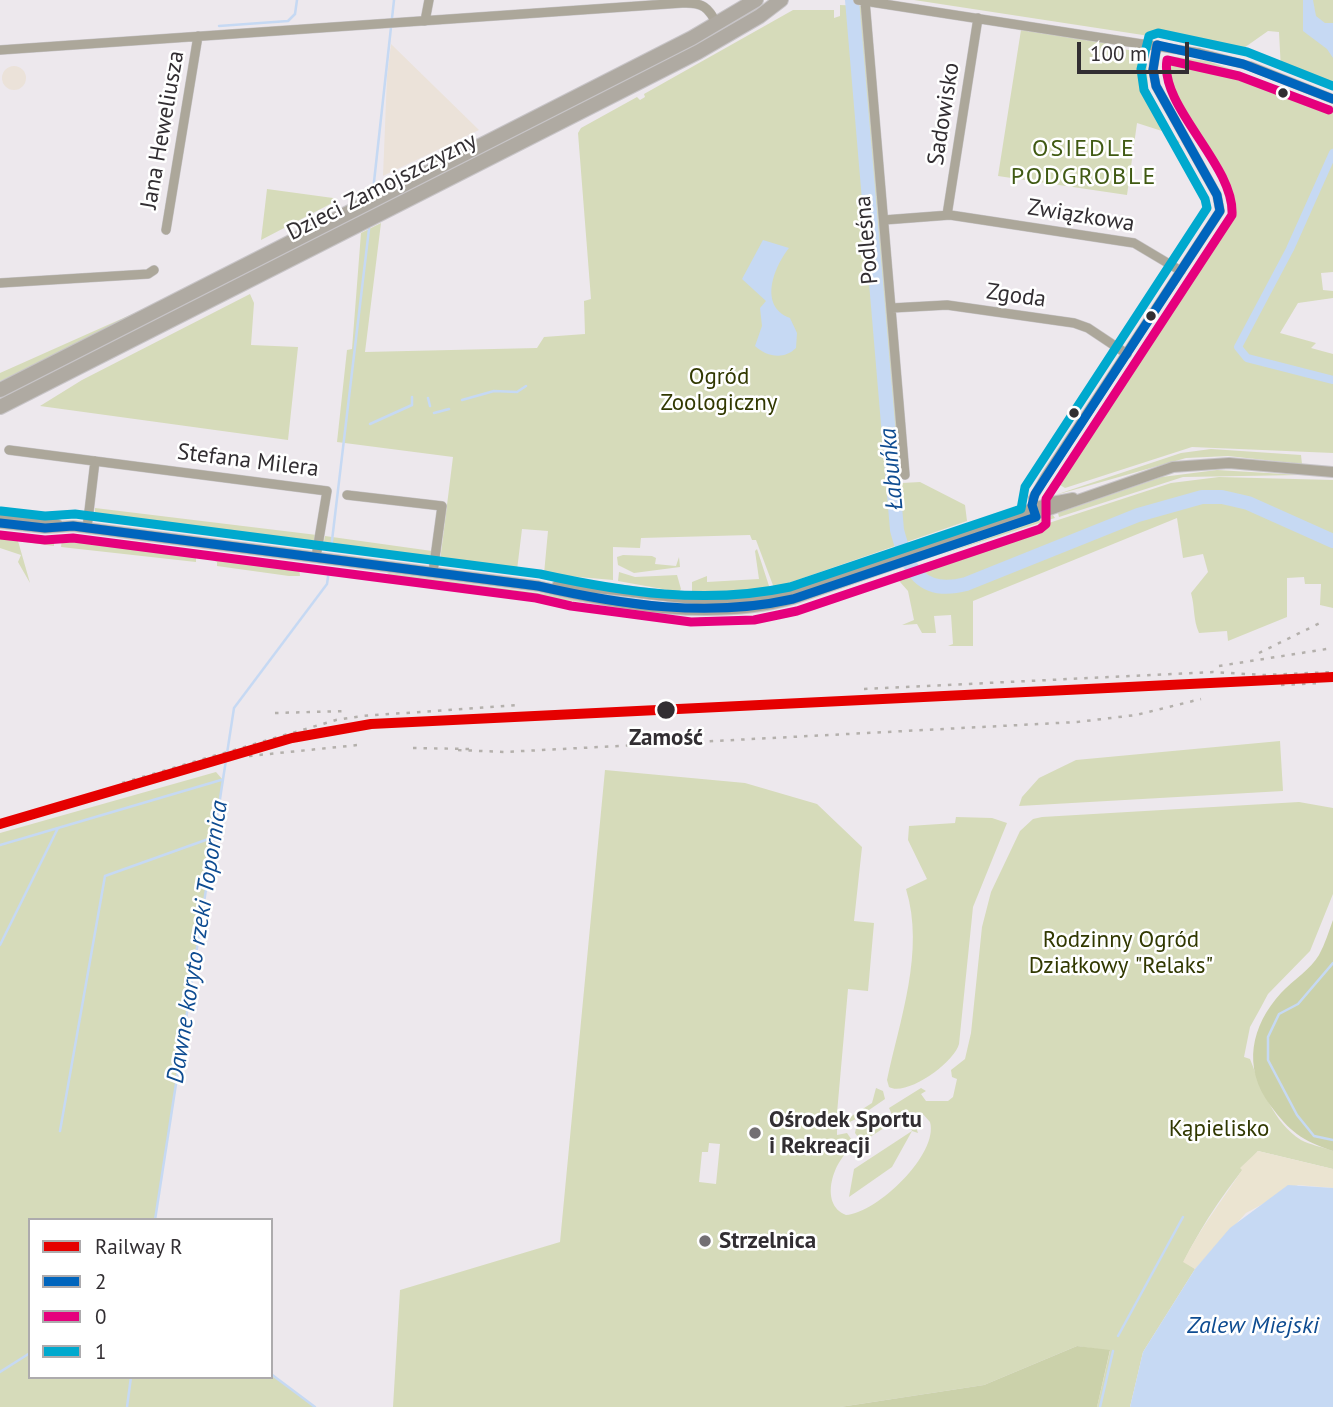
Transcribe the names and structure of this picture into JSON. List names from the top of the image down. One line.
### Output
{"streets":{"main road":["Dzieci Zamojszczyzny"],"street":["Sadowisko","Jana Heweliusza","Związkowa","Podleśna","Zgoda","Stefana Milera"]},"crossings":[["Sadowisko","Związkowa"],["Związkowa","Podleśna"],["Podleśna","Zgoda"]],"districts":["OSIEDLE PODGROBLE"],"water":["Łabuńka","Dawne koryto rzeki Topornica","Zalew Miejski"],"parks":["Ogród Zoologiczny","Rodzinny Ogród Działkowy \"Relaks\"","Kąpielisko"],"places":["Zamość","Ośrodek Sportu i Rekreacji","Strzelnica"],"lines":["transit line 1","transit line 2","transit line 0","rail line R"],"legend":["Railway R","2","0","1"],"scale_bar":"100 m"}
